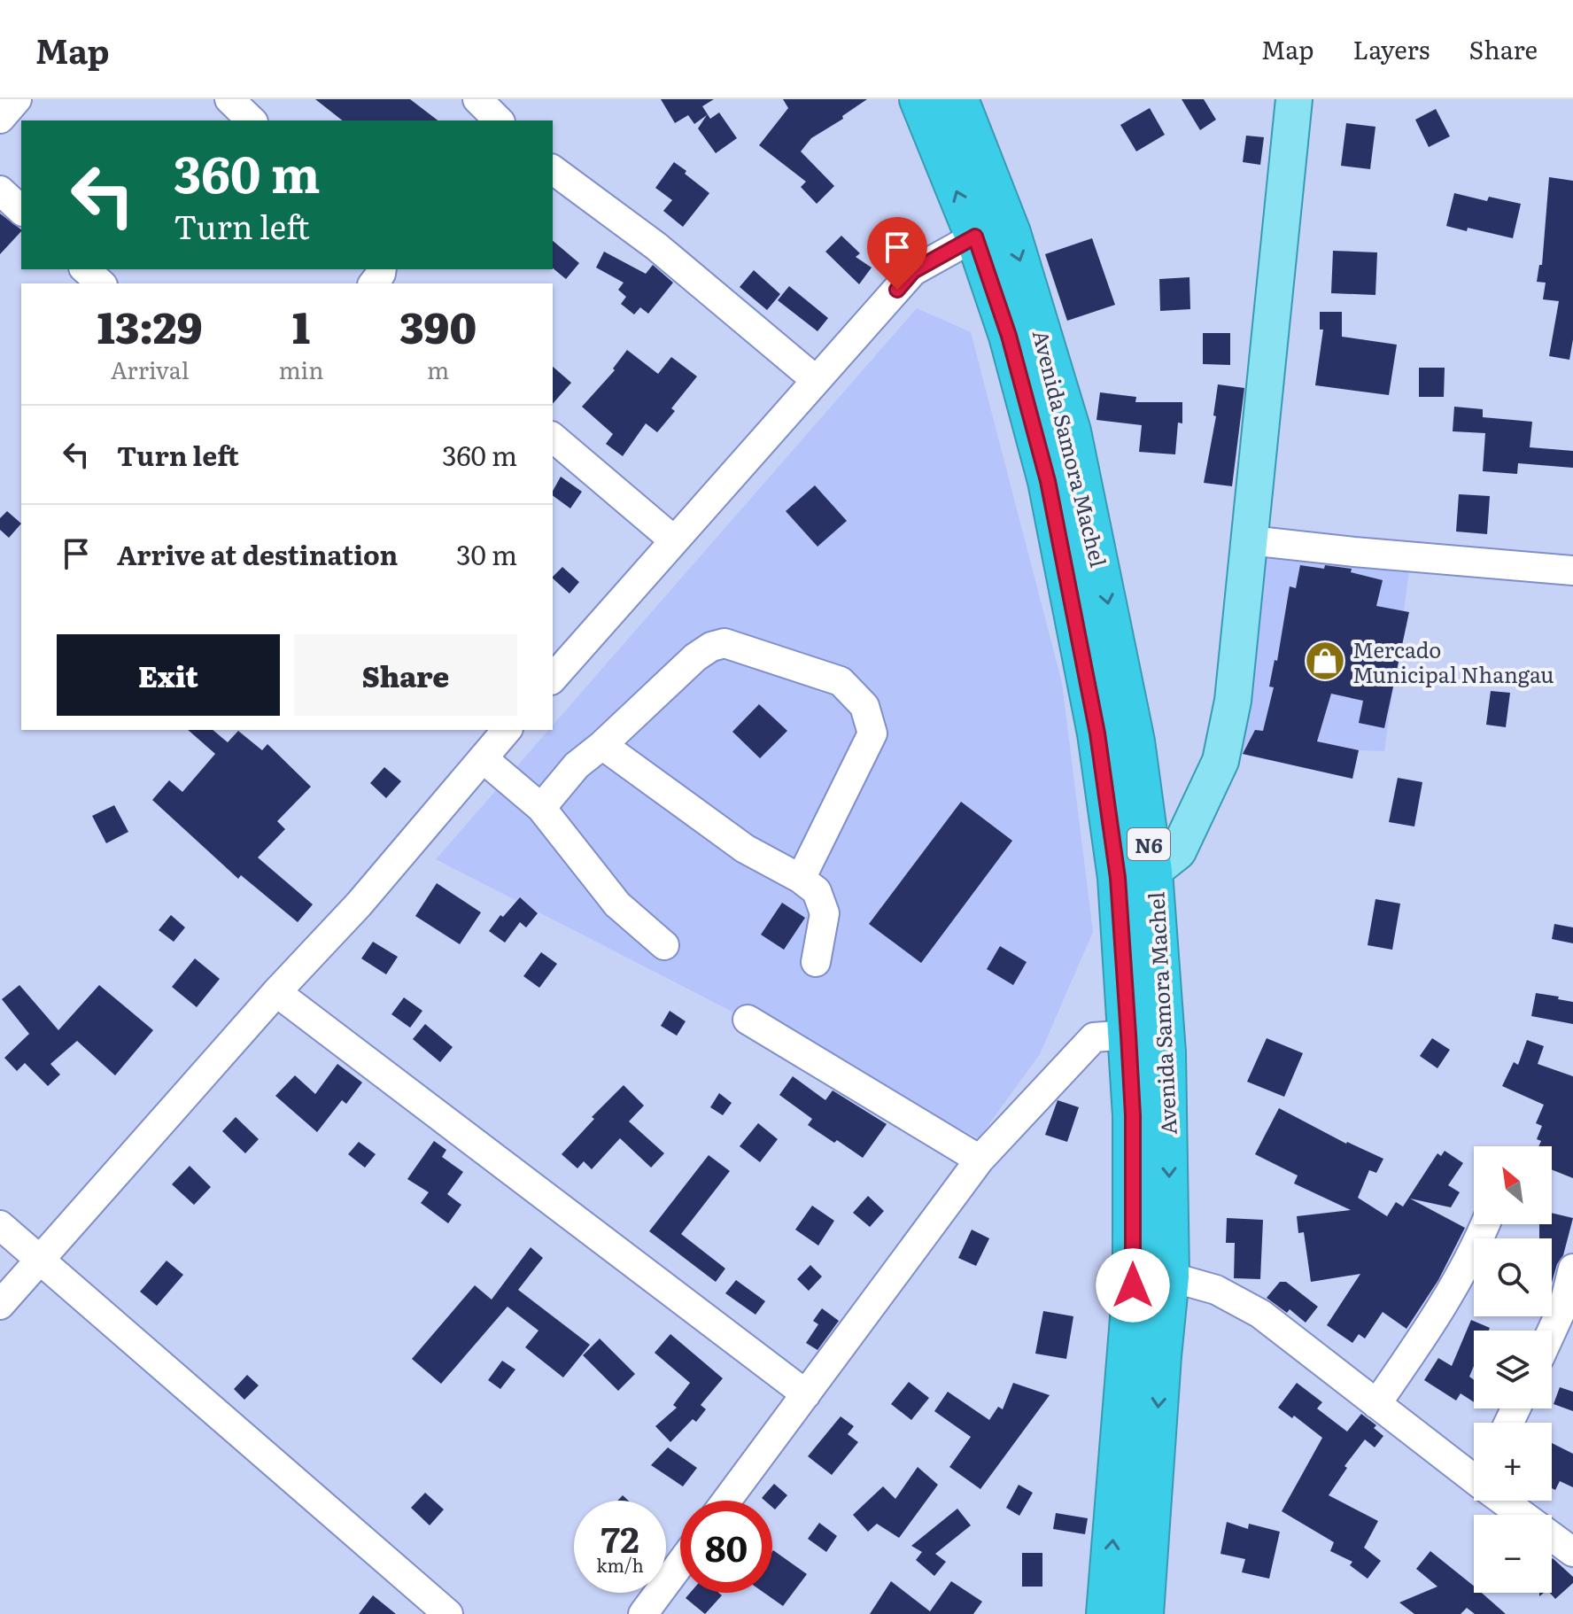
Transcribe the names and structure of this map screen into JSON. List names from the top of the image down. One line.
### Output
{"streets":{"highway":["Avenida Samora Machel","N6"]},"places":{"shop":["Mercado Municipal Nhangau"]},"north":"top left","page":{"header":"Map","nav":["Map","Layers","Share"],"turn":["360 m","Turn left"],"eta":["13:29","Arrival","1","min","390","m"],"list":[{"name":"Turn left","value":"360 m"},{"name":"Arrive at destination","value":"30 m"}],"buttons":["Exit","Share"],"map_buttons":["+","−"],"speed":"72 km/h","limit":"80"}}
